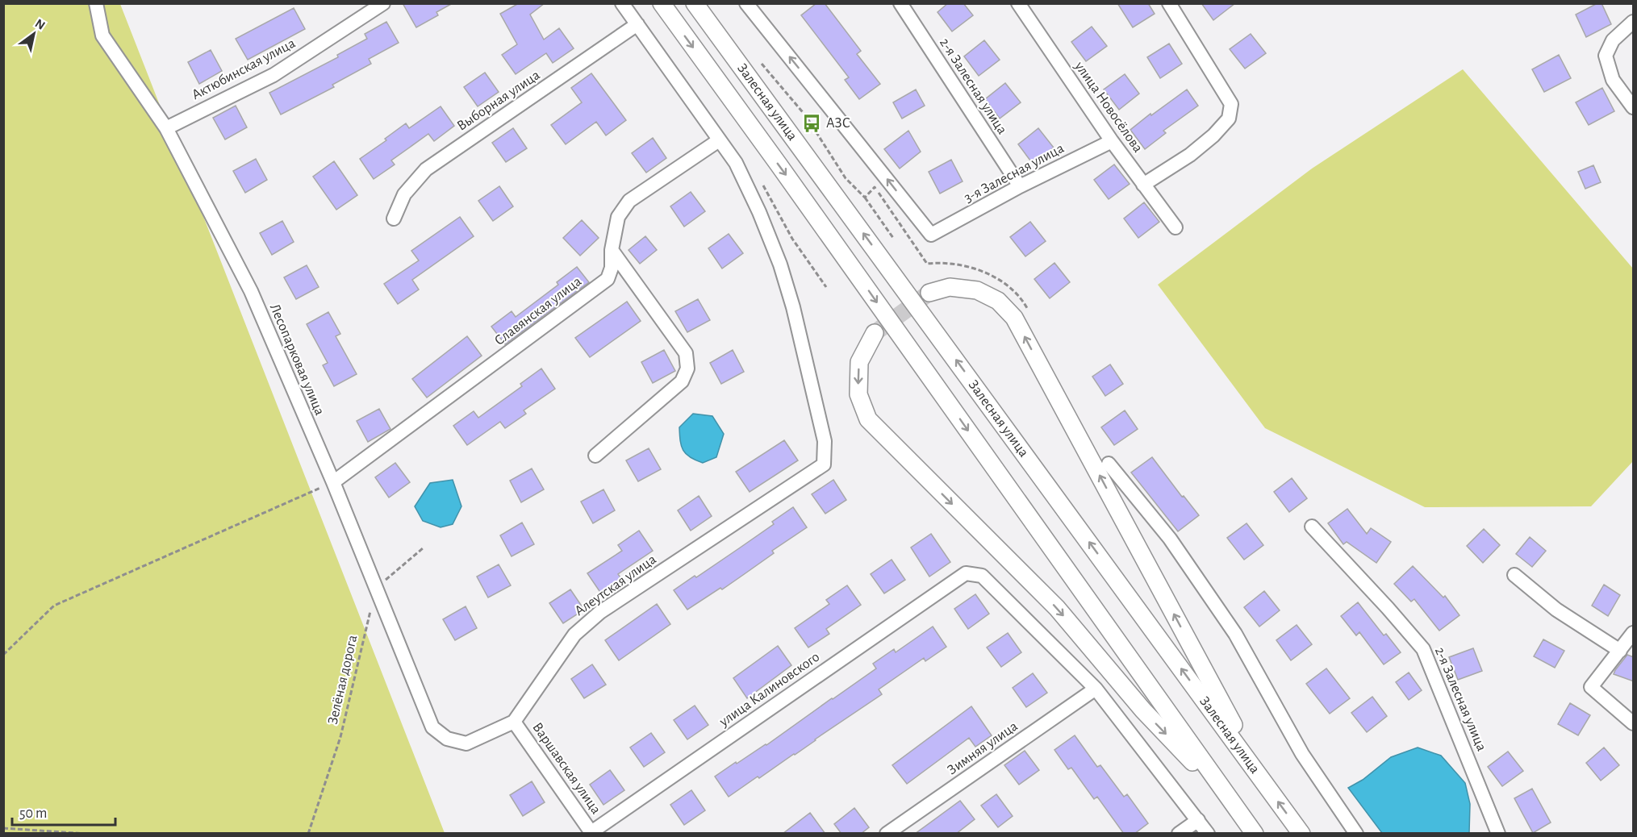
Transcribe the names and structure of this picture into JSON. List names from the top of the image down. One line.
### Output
{"streets":{"main road":["Залесная улица"],"street":["Актюбинская улица","2-я Залесная улица","Выборная улица","улица Новосёлова","3-я Залесная улица","Славянская улица","Лесопарковая улица","Алеутская улица","улица Калиновского","Зимняя улица","Варшавская улица"],"path":["Зелёная дорога"]},"crossings":[["Актюбинская улица","Лесопарковая улица"],["2-я Залесная улица","3-я Залесная улица"],["улица Новосёлова","3-я Залесная улица"],["Славянская улица","Лесопарковая улица"],["Славянская улица","Алеутская улица"],["Лесопарковая улица","Алеутская улица"],["Лесопарковая улица","Зелёная дорога"],["Лесопарковая улица","Варшавская улица"],["Алеутская улица","Варшавская улица"],["улица Калиновского","Зимняя улица"],["улица Калиновского","Варшавская улица"]],"one_way":["3-я Залесная улица"],"places":{"bus stop":["АЗС"]},"scale_bar":"50 m","north":"top right"}
